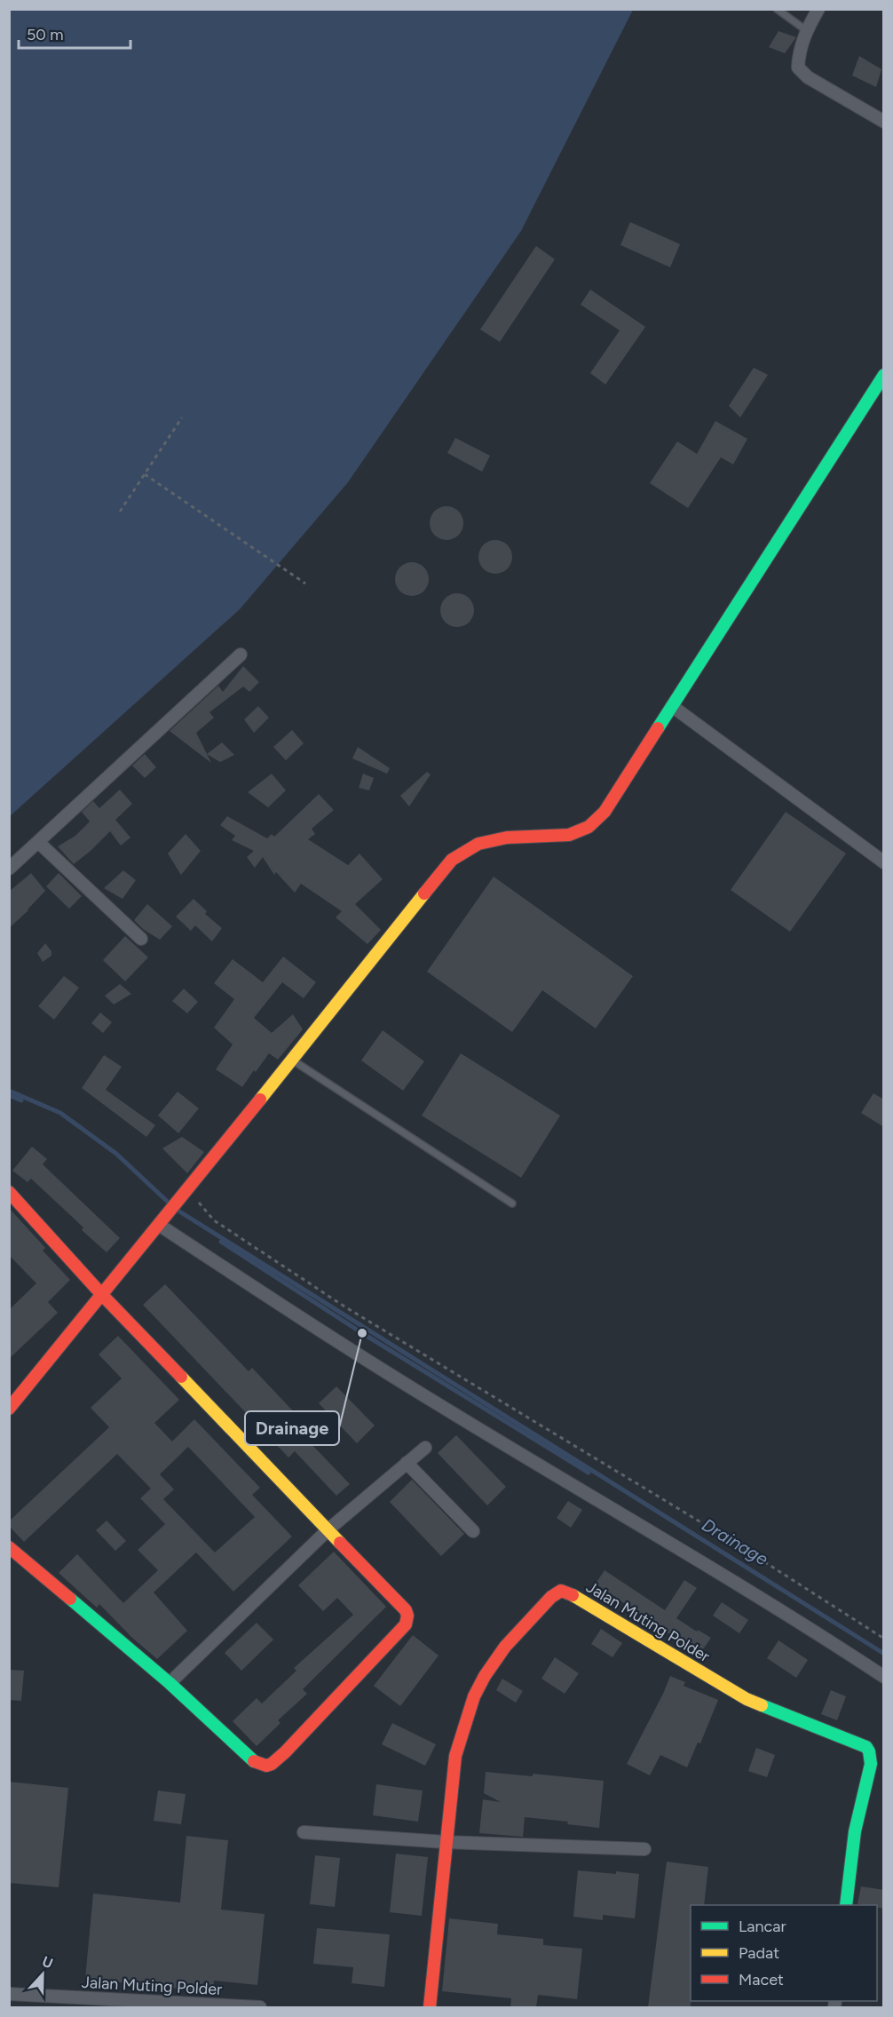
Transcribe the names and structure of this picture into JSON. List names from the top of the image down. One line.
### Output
{"streets":{"street":["Jalan Muting Polder"]},"water":["Drainage"],"places":["Drainage"],"legend":["Lancar","Padat","Macet"],"scale_bar":"50 m","north":"top"}
